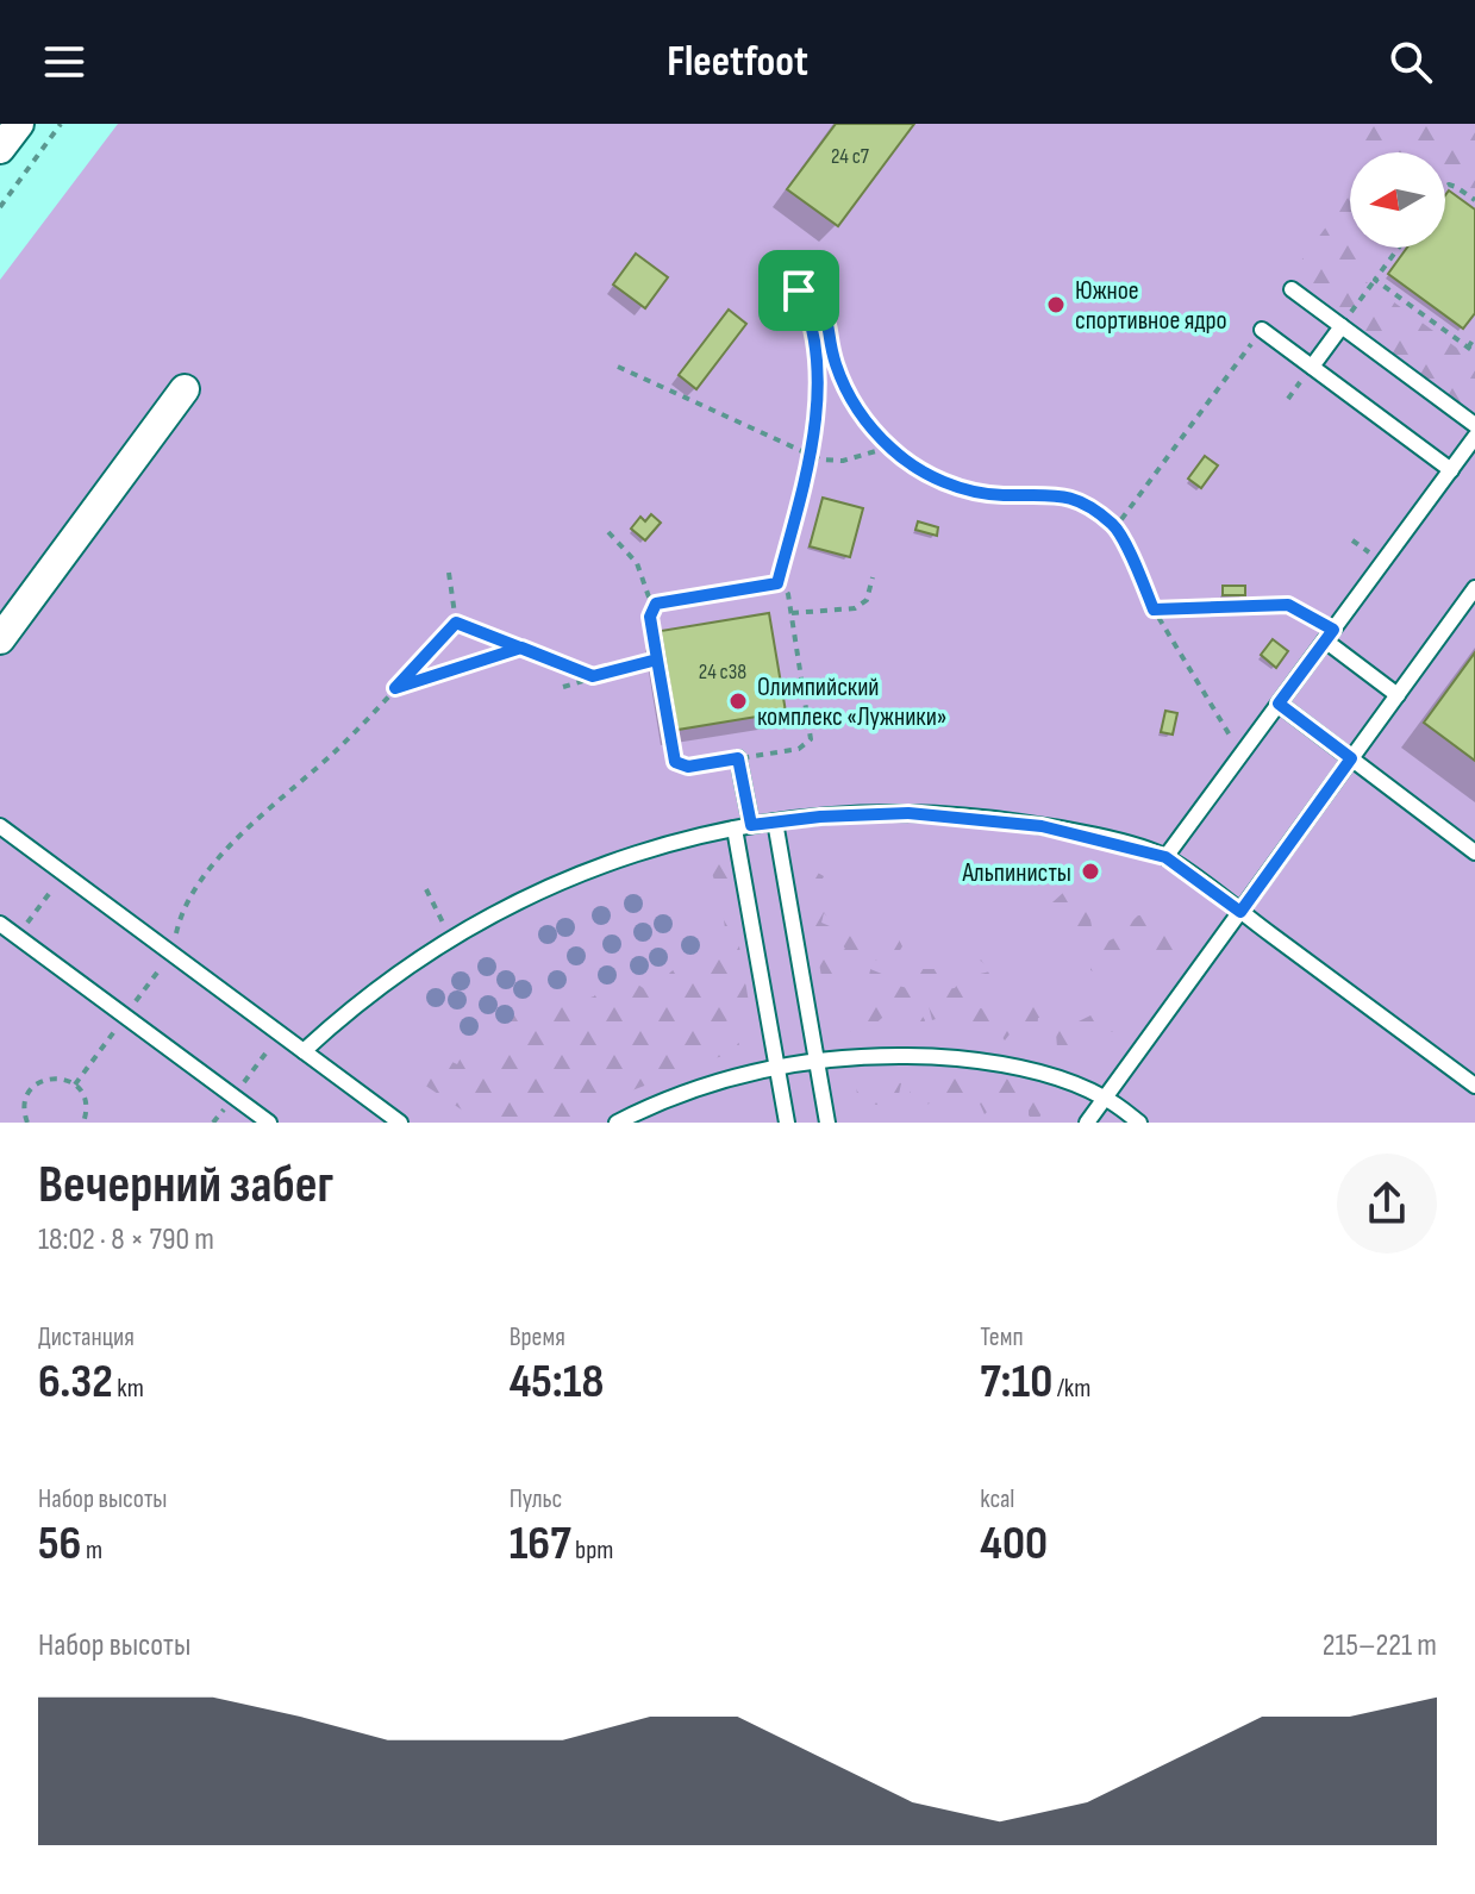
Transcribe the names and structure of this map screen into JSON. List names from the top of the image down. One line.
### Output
{"places":["Южное спортивное ядро","Олимпийский комплекс «Лужники»","Альпинисты"],"house_numbers":["24 с7","24 с38"],"north":"left","page":{"header":"Fleetfoot","heading":["Вечерний забег","18:02 · 8 × 790 m"],"stats":[["Дистанция","6.32 km"],["Время","45:18"],["Темп","7:10 /km"],["Набор высоты","56 m"],["Пульс","167 bpm"],["kcal","400"]],"chart":["Набор высоты","215–221 m"]}}
